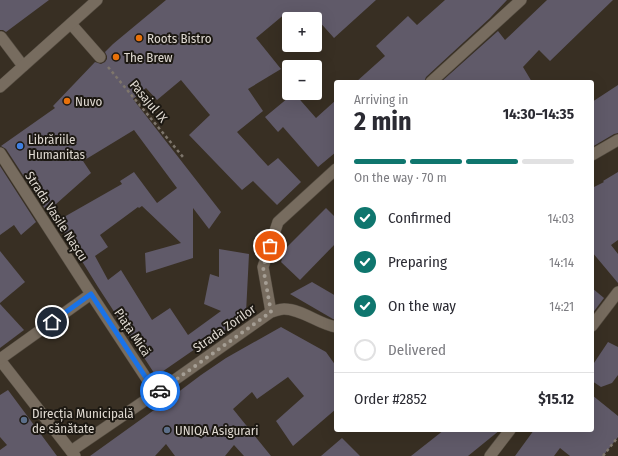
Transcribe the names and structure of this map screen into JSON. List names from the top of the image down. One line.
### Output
{"streets":{"street":["Strada Vasile Nașcu","Strada Zorilor","Piața Mică"],"path":["Pasajul IX"]},"crossings":[["Strada Vasile Nașcu","Piața Mică"],["Strada Zorilor","Piața Mică"]],"places":["Roots Bistro","The Brew","Nuvo","Librăriile Humanitas","Direcția Municipală de sănătate","UNIQA Asigurari"],"page":{"map_buttons":["+","−"],"heading":["2 min","Arriving in","14:30–14:35"],"panel":["Order #2852","$15.12"],"bar":"On the way · 70 m","list":[["Confirmed","14:03"],["Preparing","14:14"],["On the way","14:21"],"Delivered"]}}
